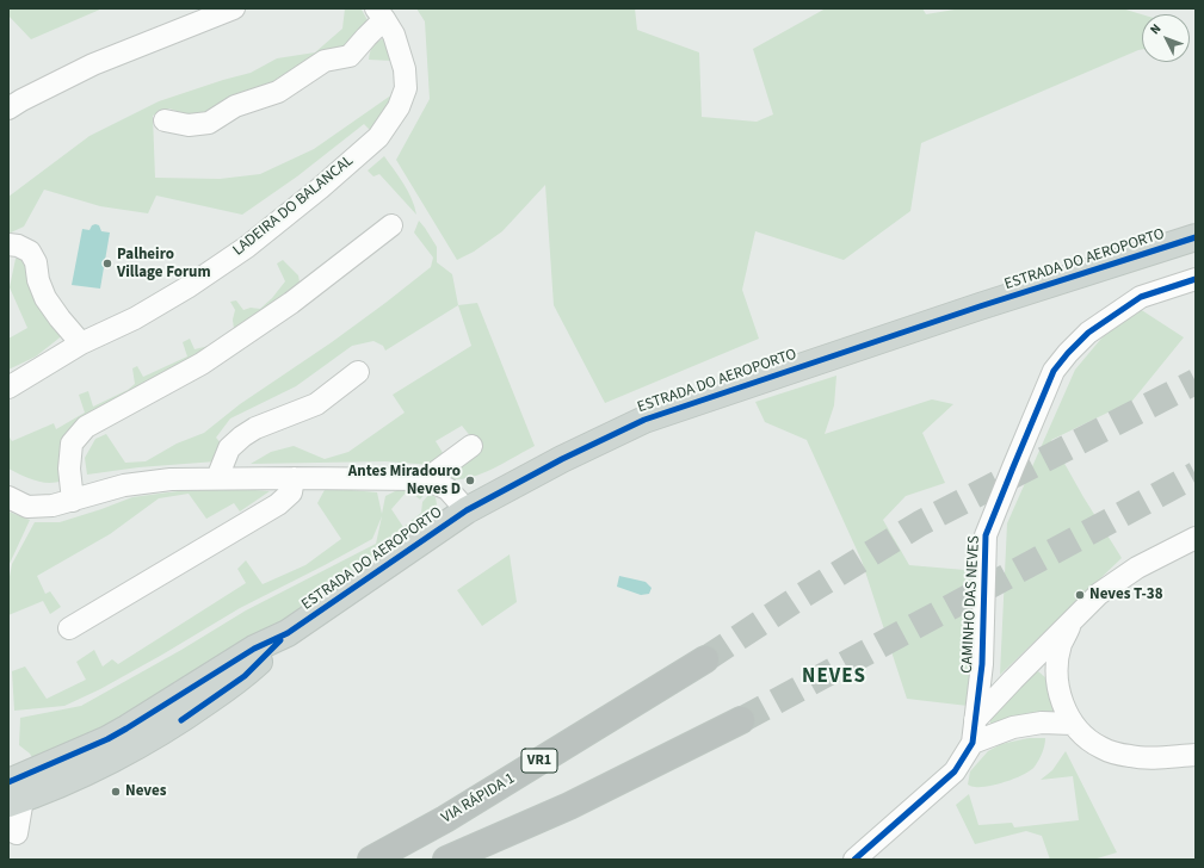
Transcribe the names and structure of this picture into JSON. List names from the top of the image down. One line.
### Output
{"streets":{"highway":["VR1","VIA RÁPIDA 1"],"main road":["ESTRADA DO AEROPORTO"],"street":["LADEIRA DO BALANCAL","CAMINHO DAS NEVES"]},"districts":["NEVES"],"places":["Palheiro Village Forum","Antes Miradouro Neves D","Neves T-38","Neves"],"north":"top left"}
